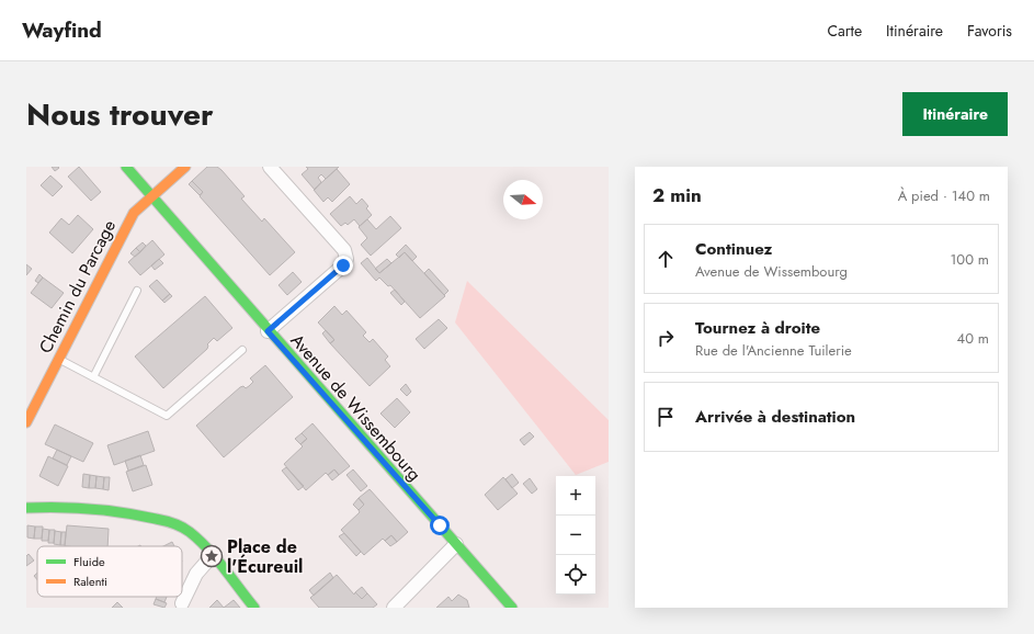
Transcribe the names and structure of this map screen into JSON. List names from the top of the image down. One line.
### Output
{"streets":{"main road":["Chemin du Parcage","Avenue de Wissembourg"]},"crossings":[["Chemin du Parcage","Avenue de Wissembourg"]],"places":{"place":["Place de l'Écureuil"]},"legend":["Fluide","Ralenti"],"north":"right","page":{"header":"Wayfind","nav":["Carte","Itinéraire","Favoris"],"title":"Nous trouver","buttons":"Itinéraire","heading":["2 min","À pied · 140 m"],"list":[["Continuez","Avenue de Wissembourg","100 m"],["Tournez à droite","Rue de l'Ancienne Tuilerie","40 m"],"Arrivée à destination"],"map_buttons":["+","−"]}}
